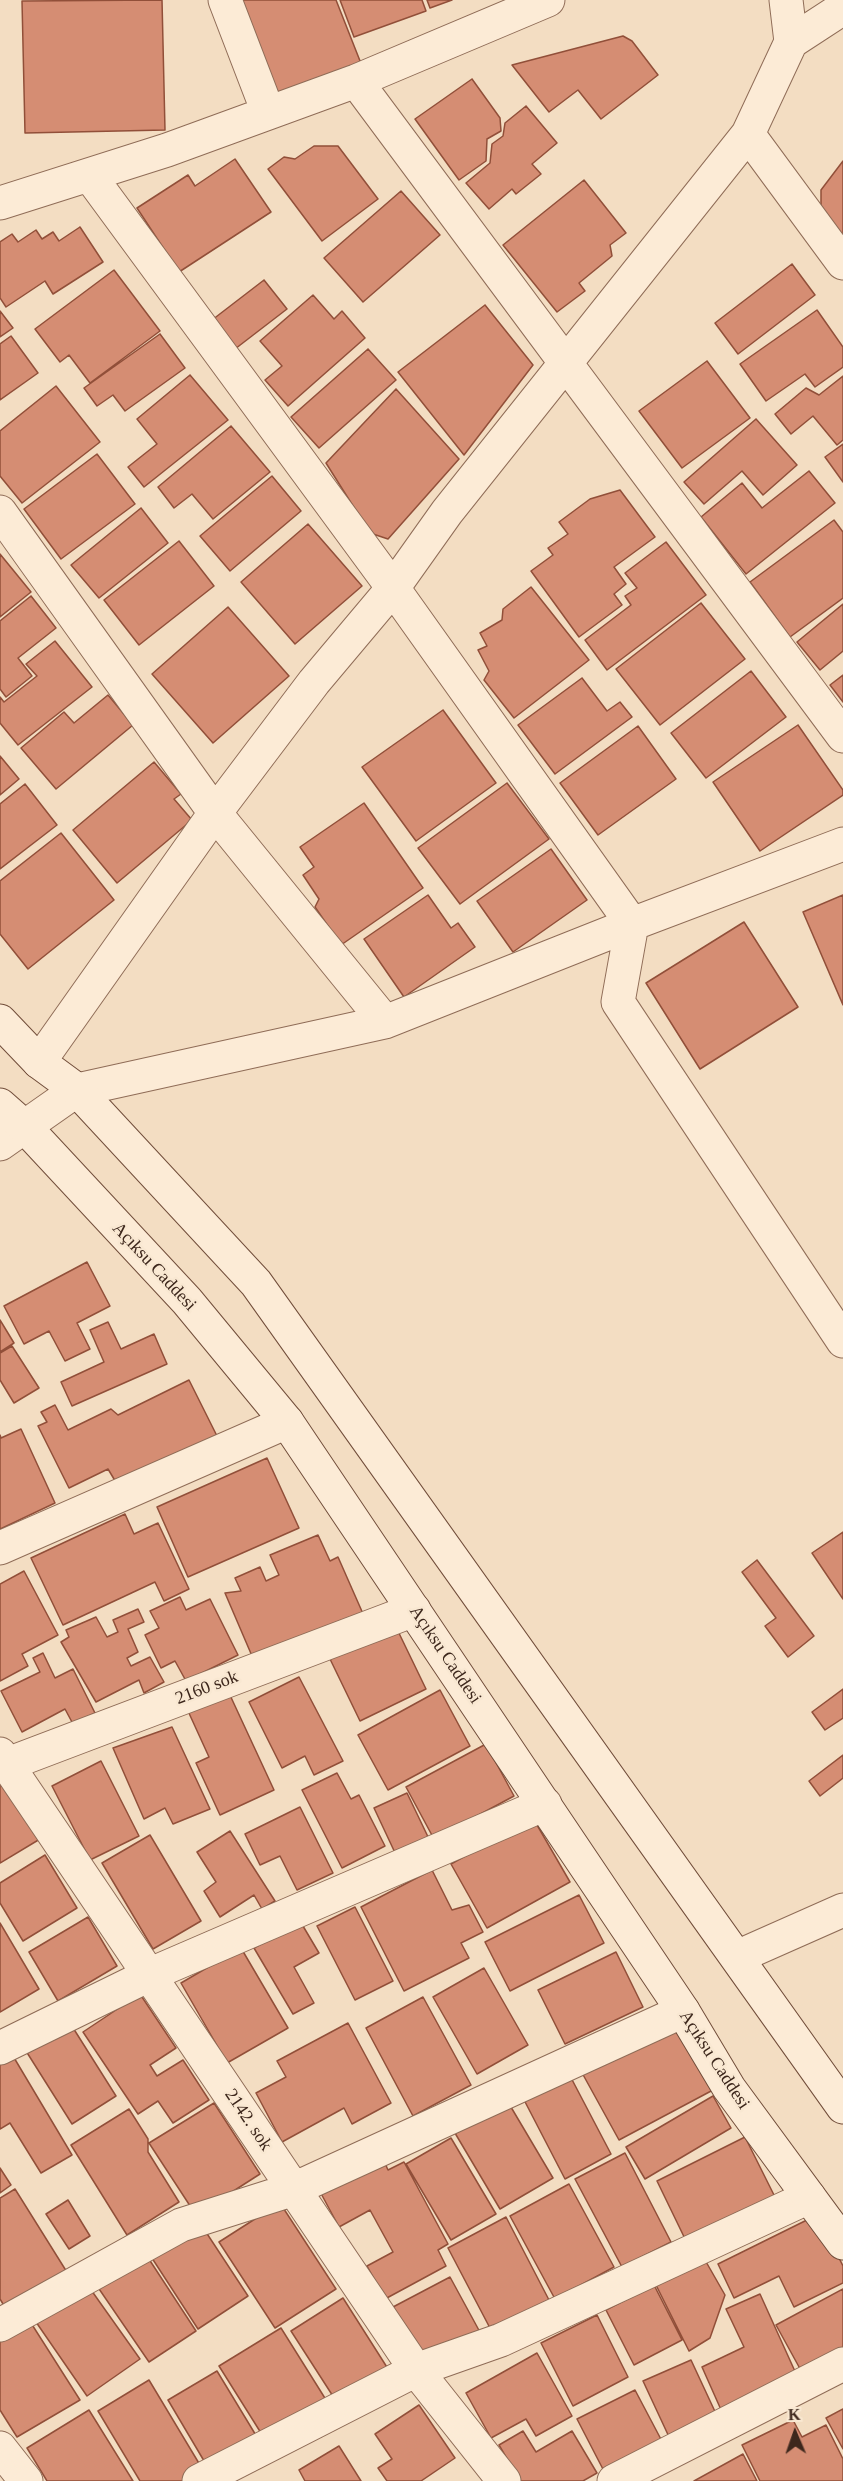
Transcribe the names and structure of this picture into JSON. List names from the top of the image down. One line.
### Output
{"streets":{"street":["Açıksu Caddesi","2160 sok","2142. sok"]},"crossings":[["Açıksu Caddesi","2160 sok"],["2160 sok","2142. sok"]],"north":"top"}
